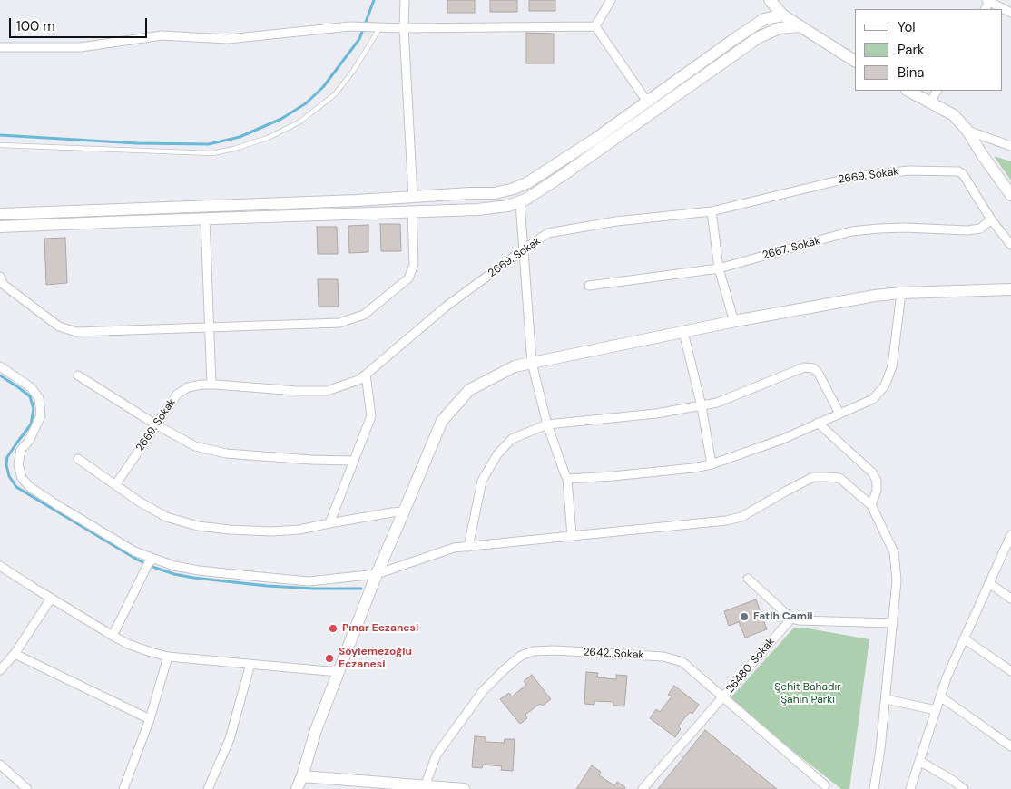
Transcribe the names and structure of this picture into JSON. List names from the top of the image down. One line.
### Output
{"streets":{"street":["2669. Sokak","2667. Sokak","2642. Sokak","26480. Sokak"]},"crossings":[["2669. Sokak","2667. Sokak"],["2642. Sokak","26480. Sokak"]],"parks":["Şehit Bahadır Şahin Parkı"],"places":["Fatih Camii","Pınar Eczanesi","Söylemezoğlu Eczanesi"],"legend":["Yol","Park","Bina"],"scale_bar":"100 m"}
